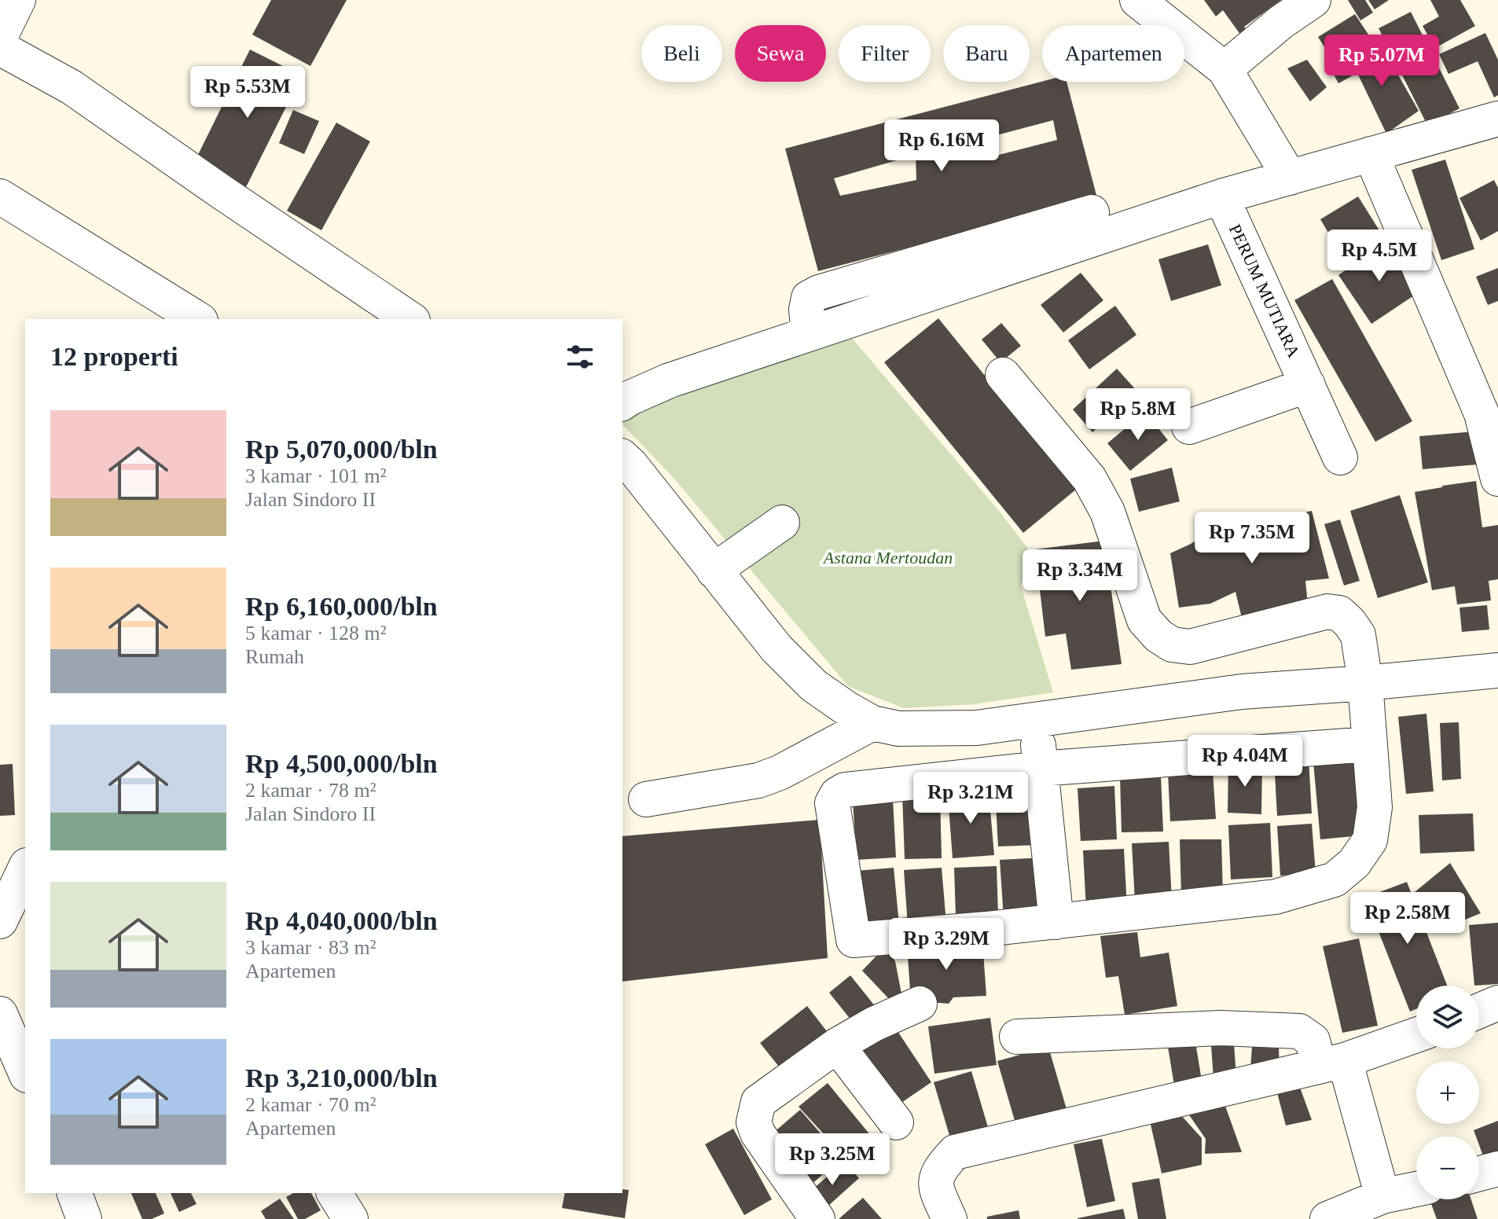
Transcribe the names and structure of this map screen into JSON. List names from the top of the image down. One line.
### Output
{"streets":{"street":["PERUM MUTIARA"]},"parks":["Astana Mertoudan"],"page":{"chip":["Beli","Sewa","Filter","Baru","Apartemen"],"price":["Rp 5.07M","Rp 5.53M","Rp 6.16M","Rp 4.5M","Rp 5.8M","Rp 7.35M","Rp 3.34M","Rp 4.04M","Rp 3.21M","Rp 2.58M","Rp 3.29M","Rp 3.25M"],"heading":"12 properti","list":[{"name":"Rp 5,070,000/bln","note":"3 kamar · 101 m² · Jalan Sindoro II"},{"name":"Rp 6,160,000/bln","note":"5 kamar · 128 m² · Rumah"},{"name":"Rp 4,500,000/bln","note":"2 kamar · 78 m² · Jalan Sindoro II"},{"name":"Rp 4,040,000/bln","note":"3 kamar · 83 m² · Apartemen"},{"name":"Rp 3,210,000/bln","note":"2 kamar · 70 m² · Apartemen"}],"map_buttons":["+","−"]}}
